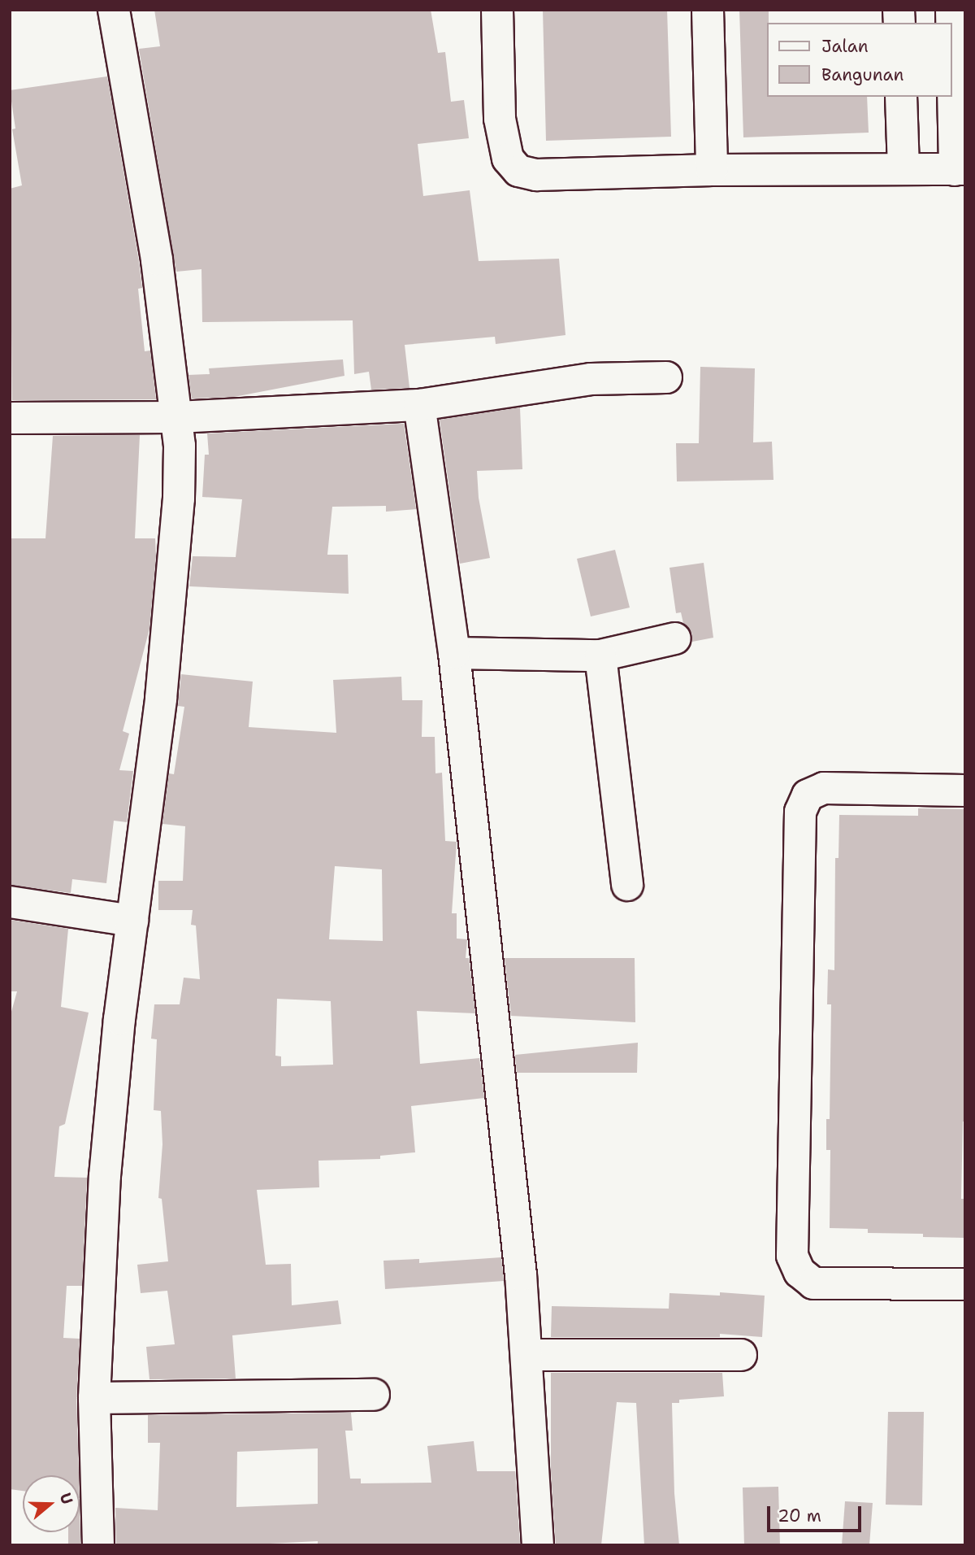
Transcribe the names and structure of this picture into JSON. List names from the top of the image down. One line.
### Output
{"legend":["Jalan","Bangunan"],"scale_bar":"20 m","north":"right"}
